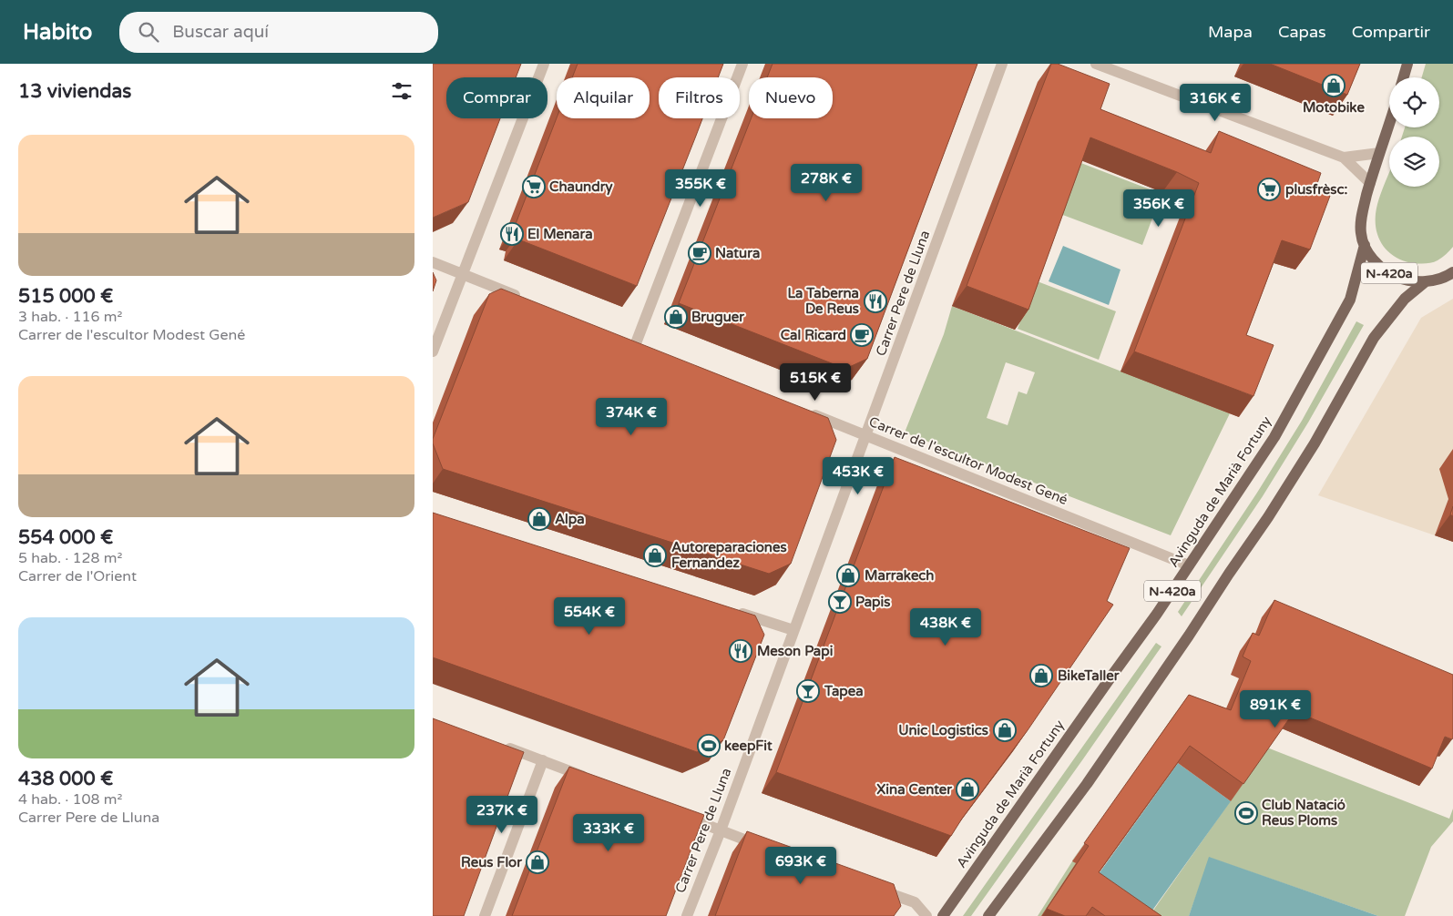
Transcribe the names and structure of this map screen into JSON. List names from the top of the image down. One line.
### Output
{"streets":{"main road":["N-420a","Avinguda de Marià Fortuny"],"street":["Carrer Pere de Lluna","Carrer de l'escultor Modest Gené"]},"crossings":[["N-420a","Avinguda de Marià Fortuny"],["Carrer Pere de Lluna","Carrer de l'escultor Modest Gené"],["Carrer de l'escultor Modest Gené","Avinguda de Marià Fortuny"]],"places":{"shop":["Motobike","Bruguer","Alpa","Autoreparaciones Fernandez","Marrakech","BikeTaller","Unic Logistics","Xina Center","Reus Flor"],"supermarket":["Chaundry","plusfrèsc:"],"restaurant":["El Menara","La Taberna De Reus","Meson Papi"],"cafe":["Natura","Cal Ricard"],"bar":["Papis","Tapea"],"sports":["keepFit","Club Natació Reus Ploms"]},"page":{"header":"Habito","search":"Buscar aquí","nav":["Mapa","Capas","Compartir"],"heading":"13 viviendas","chip":["Comprar","Alquilar","Filtros","Nuevo"],"price":["316K €","278K €","355K €","356K €","515K €","374K €","453K €","554K €","438K €","891K €","237K €","333K €","693K €"],"list":[{"name":"515 000 €","note":"3 hab. · 116 m² · Carrer de l'escultor Modest Gené"},{"name":"554 000 €","note":"5 hab. · 128 m² · Carrer de l'Orient"},{"name":"438 000 €","note":"4 hab. · 108 m² · Carrer Pere de Lluna"}]}}
